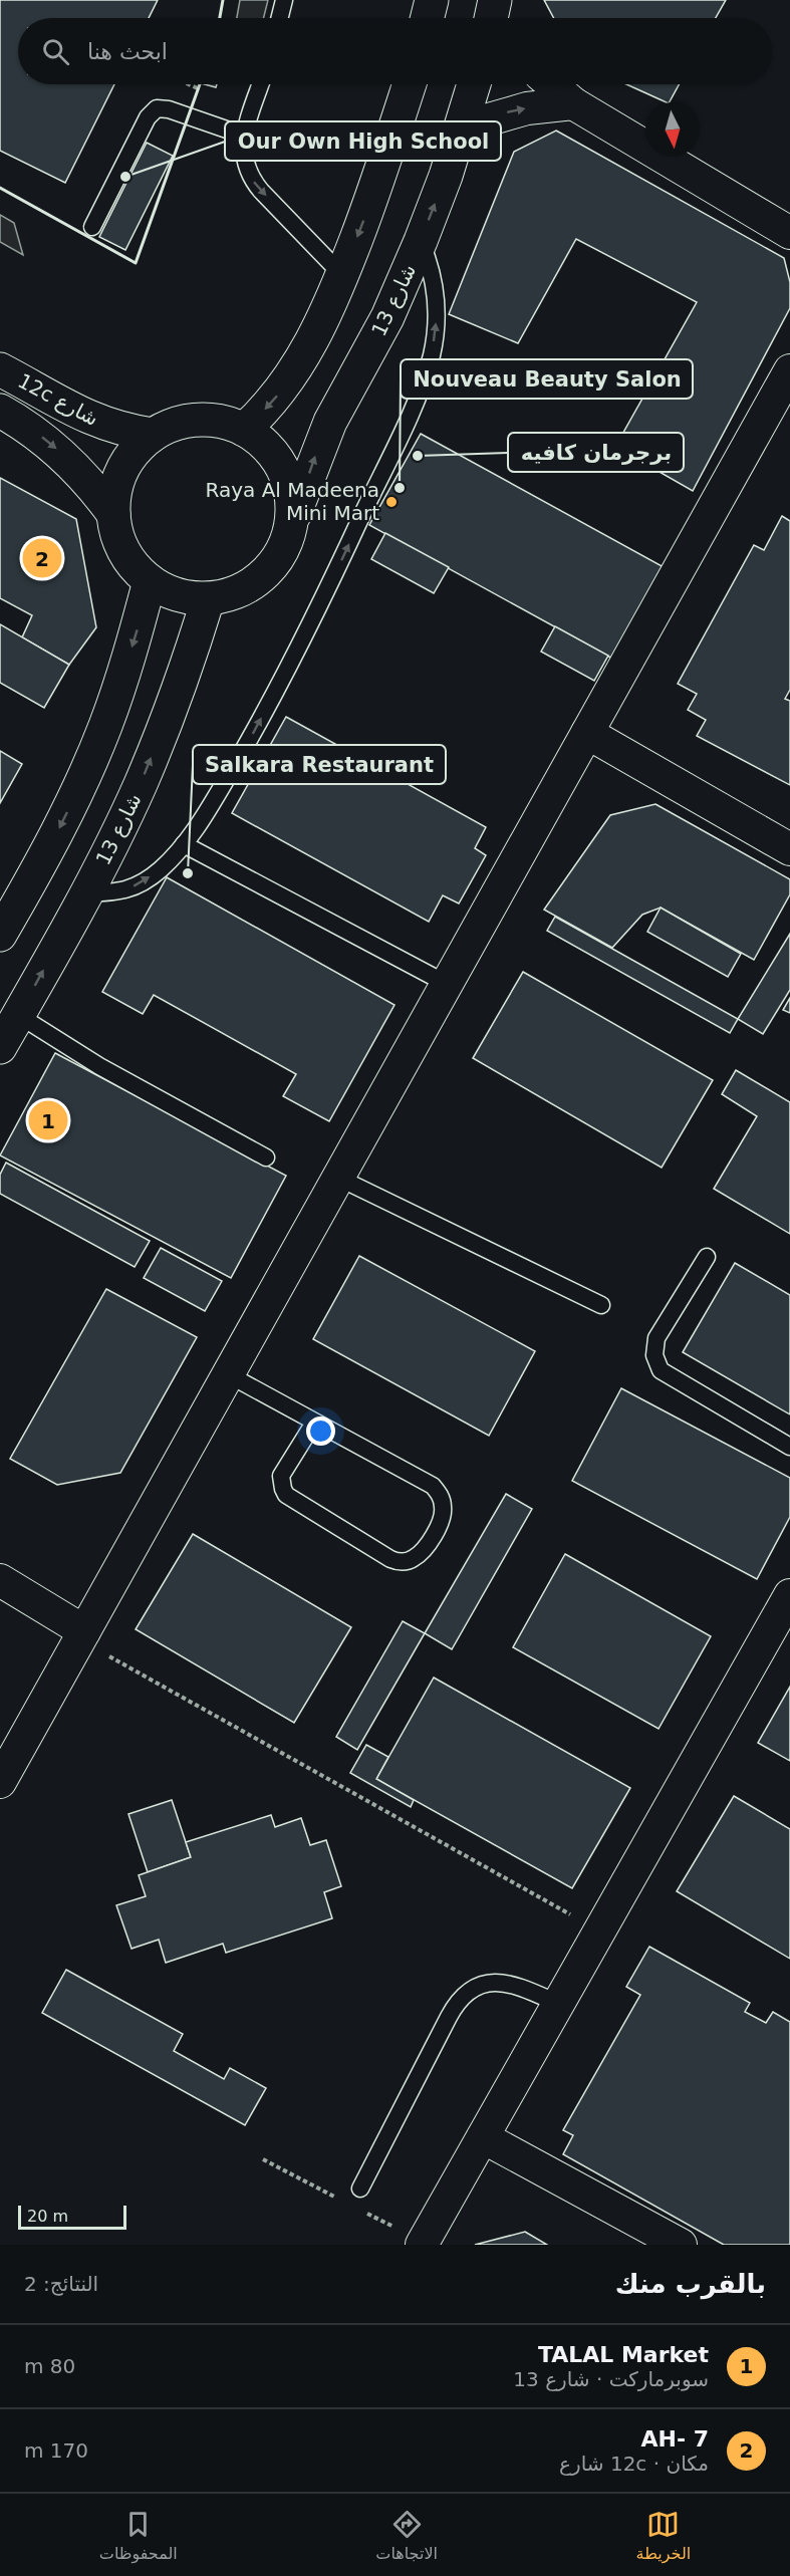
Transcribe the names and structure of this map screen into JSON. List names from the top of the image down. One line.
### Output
{"streets":{"street":["شارع 13","12c شارع"]},"crossings":[["شارع 13","12c شارع"]],"places":["Our Own High School","برجرمان كافيه","Nouveau Beauty Salon","Raya Al Madeena Mini Mart","Salkara Restaurant"],"scale_bar":"20 m","north":"bottom","page":{"search":"ابحث هنا","pins":["2","1"],"scale":"20 m","heading":["بالقرب منك","النتائج: 2"],"list":[{"mark":"1","name":"TALAL Market","note":"سوبرماركت · شارع 13","value":"80 m"},{"mark":"2","name":"AH- 7","note":"مكان · 12c شارع","value":"170 m"}],"nav":["الخريطة","الاتجاهات","المحفوظات"]}}
